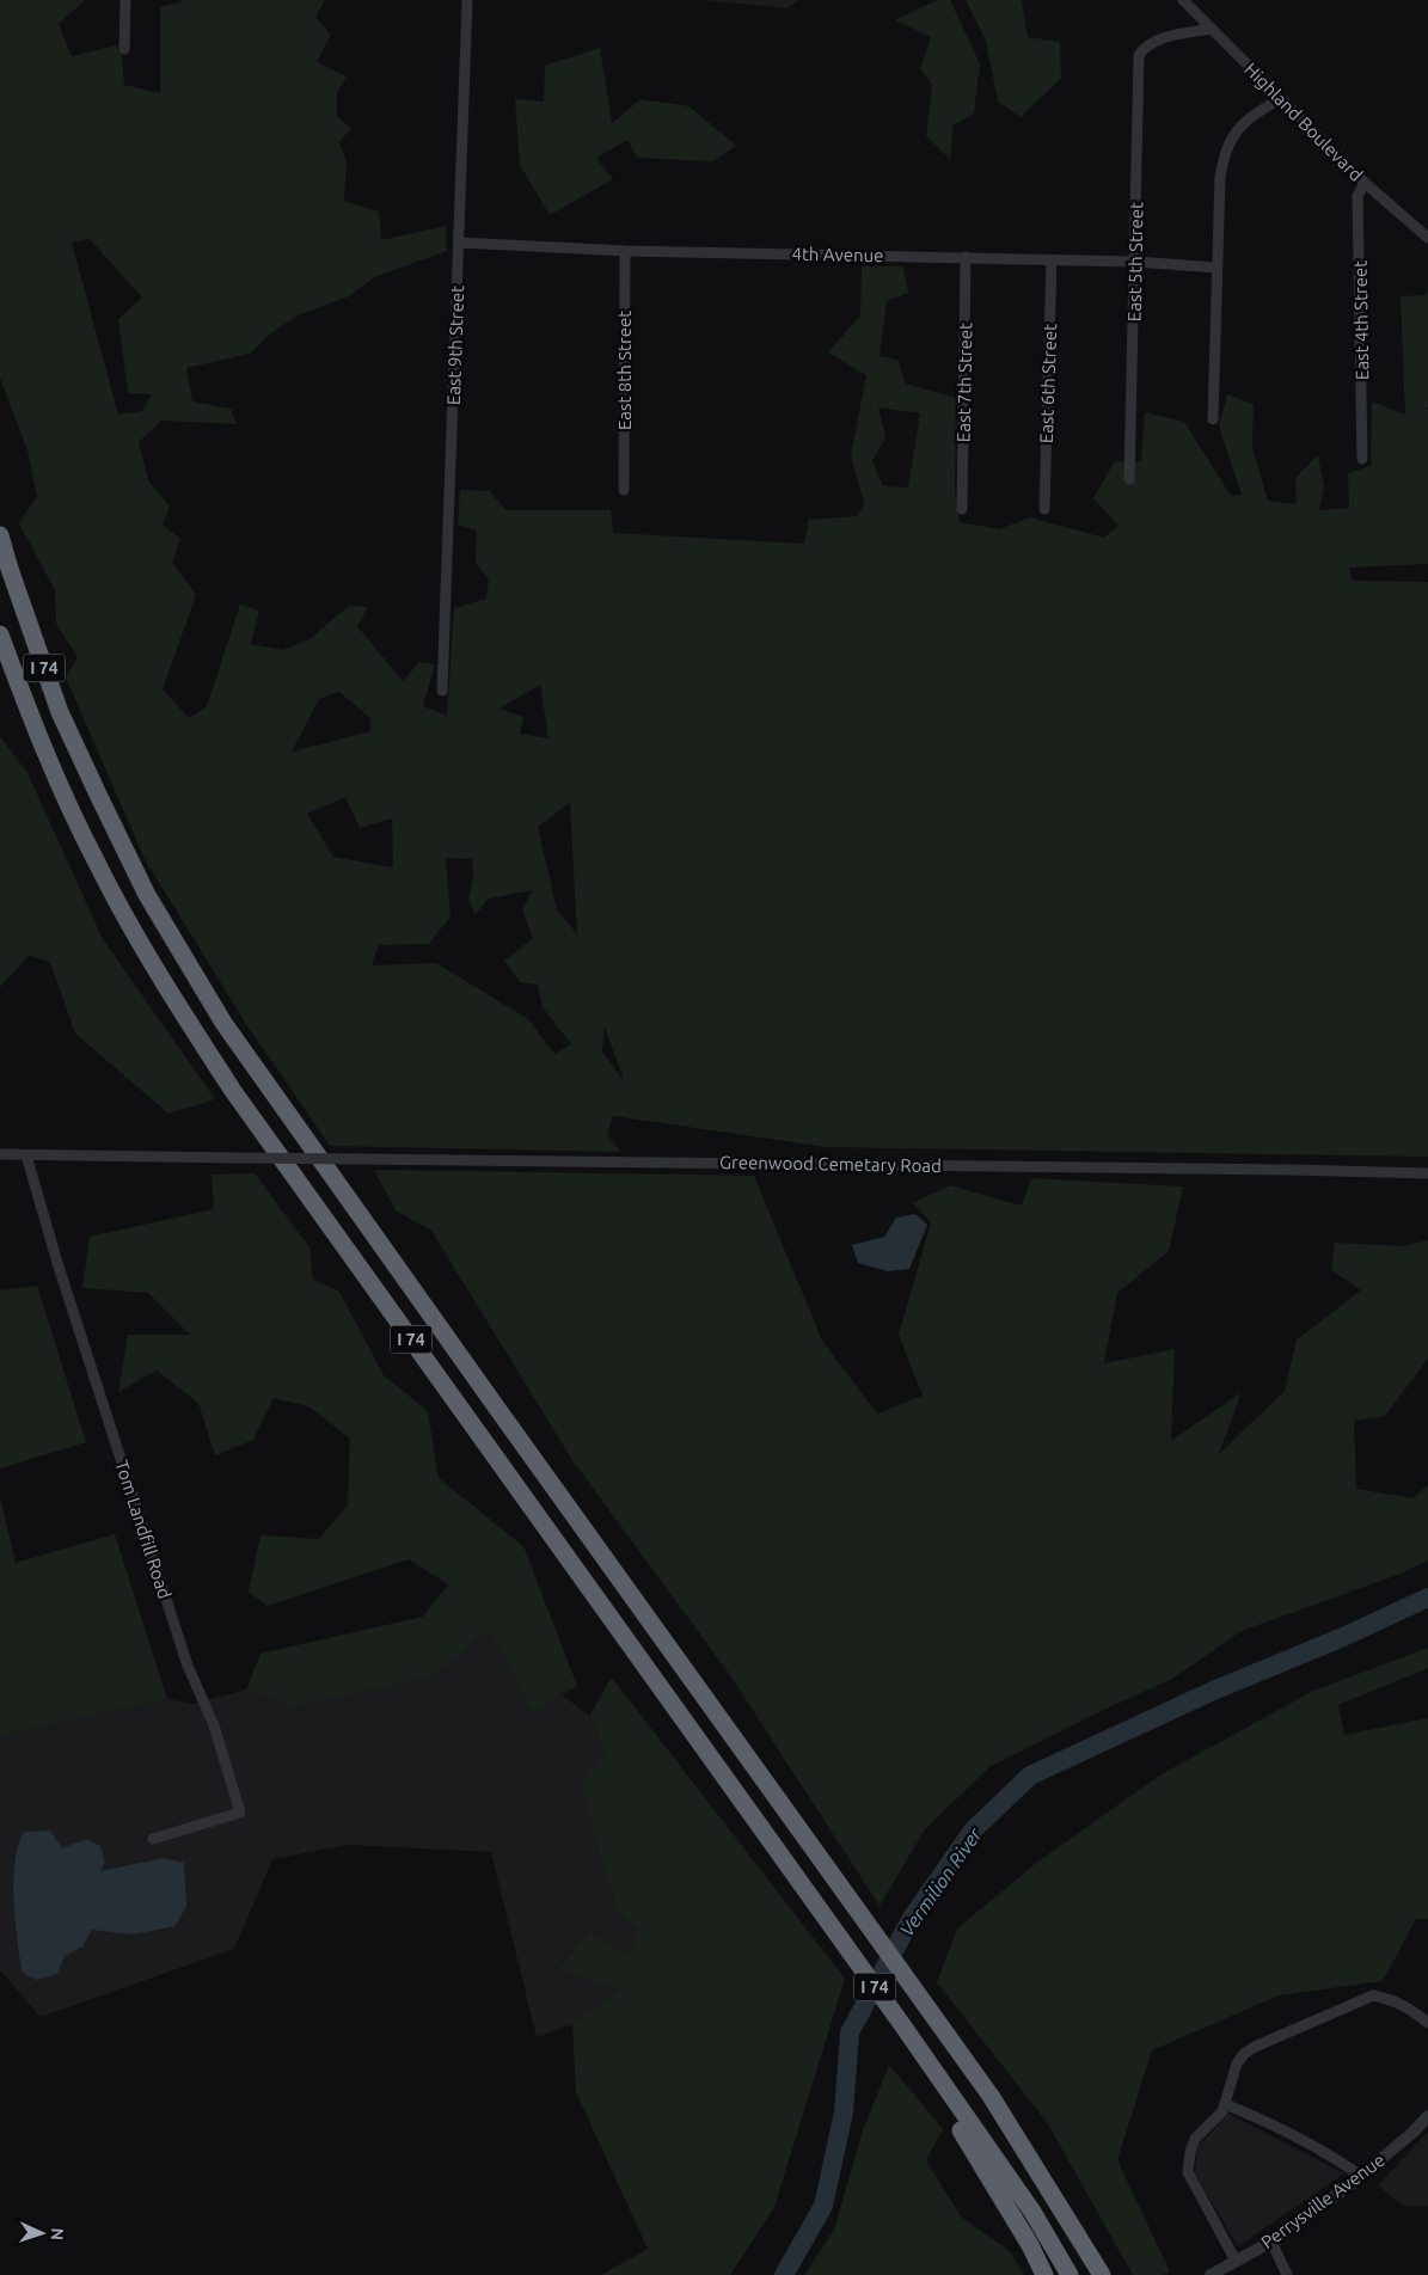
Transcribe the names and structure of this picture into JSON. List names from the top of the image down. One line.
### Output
{"streets":{"highway":["I 74"],"street":["Highland Boulevard","4th Avenue","East 5th Street","East 4th Street","East 9th Street","East 8th Street","East 7th Street","East 6th Street","Greenwood Cemetary Road","Tom Landfill Road","Perrysville Avenue"]},"crossings":[["Highland Boulevard","East 5th Street"],["Highland Boulevard","East 4th Street"],["4th Avenue","East 5th Street"],["4th Avenue","East 9th Street"],["4th Avenue","East 8th Street"],["4th Avenue","East 7th Street"],["4th Avenue","East 6th Street"],["Greenwood Cemetary Road","Tom Landfill Road"]],"water":["Vermilion River"],"north":"right"}
